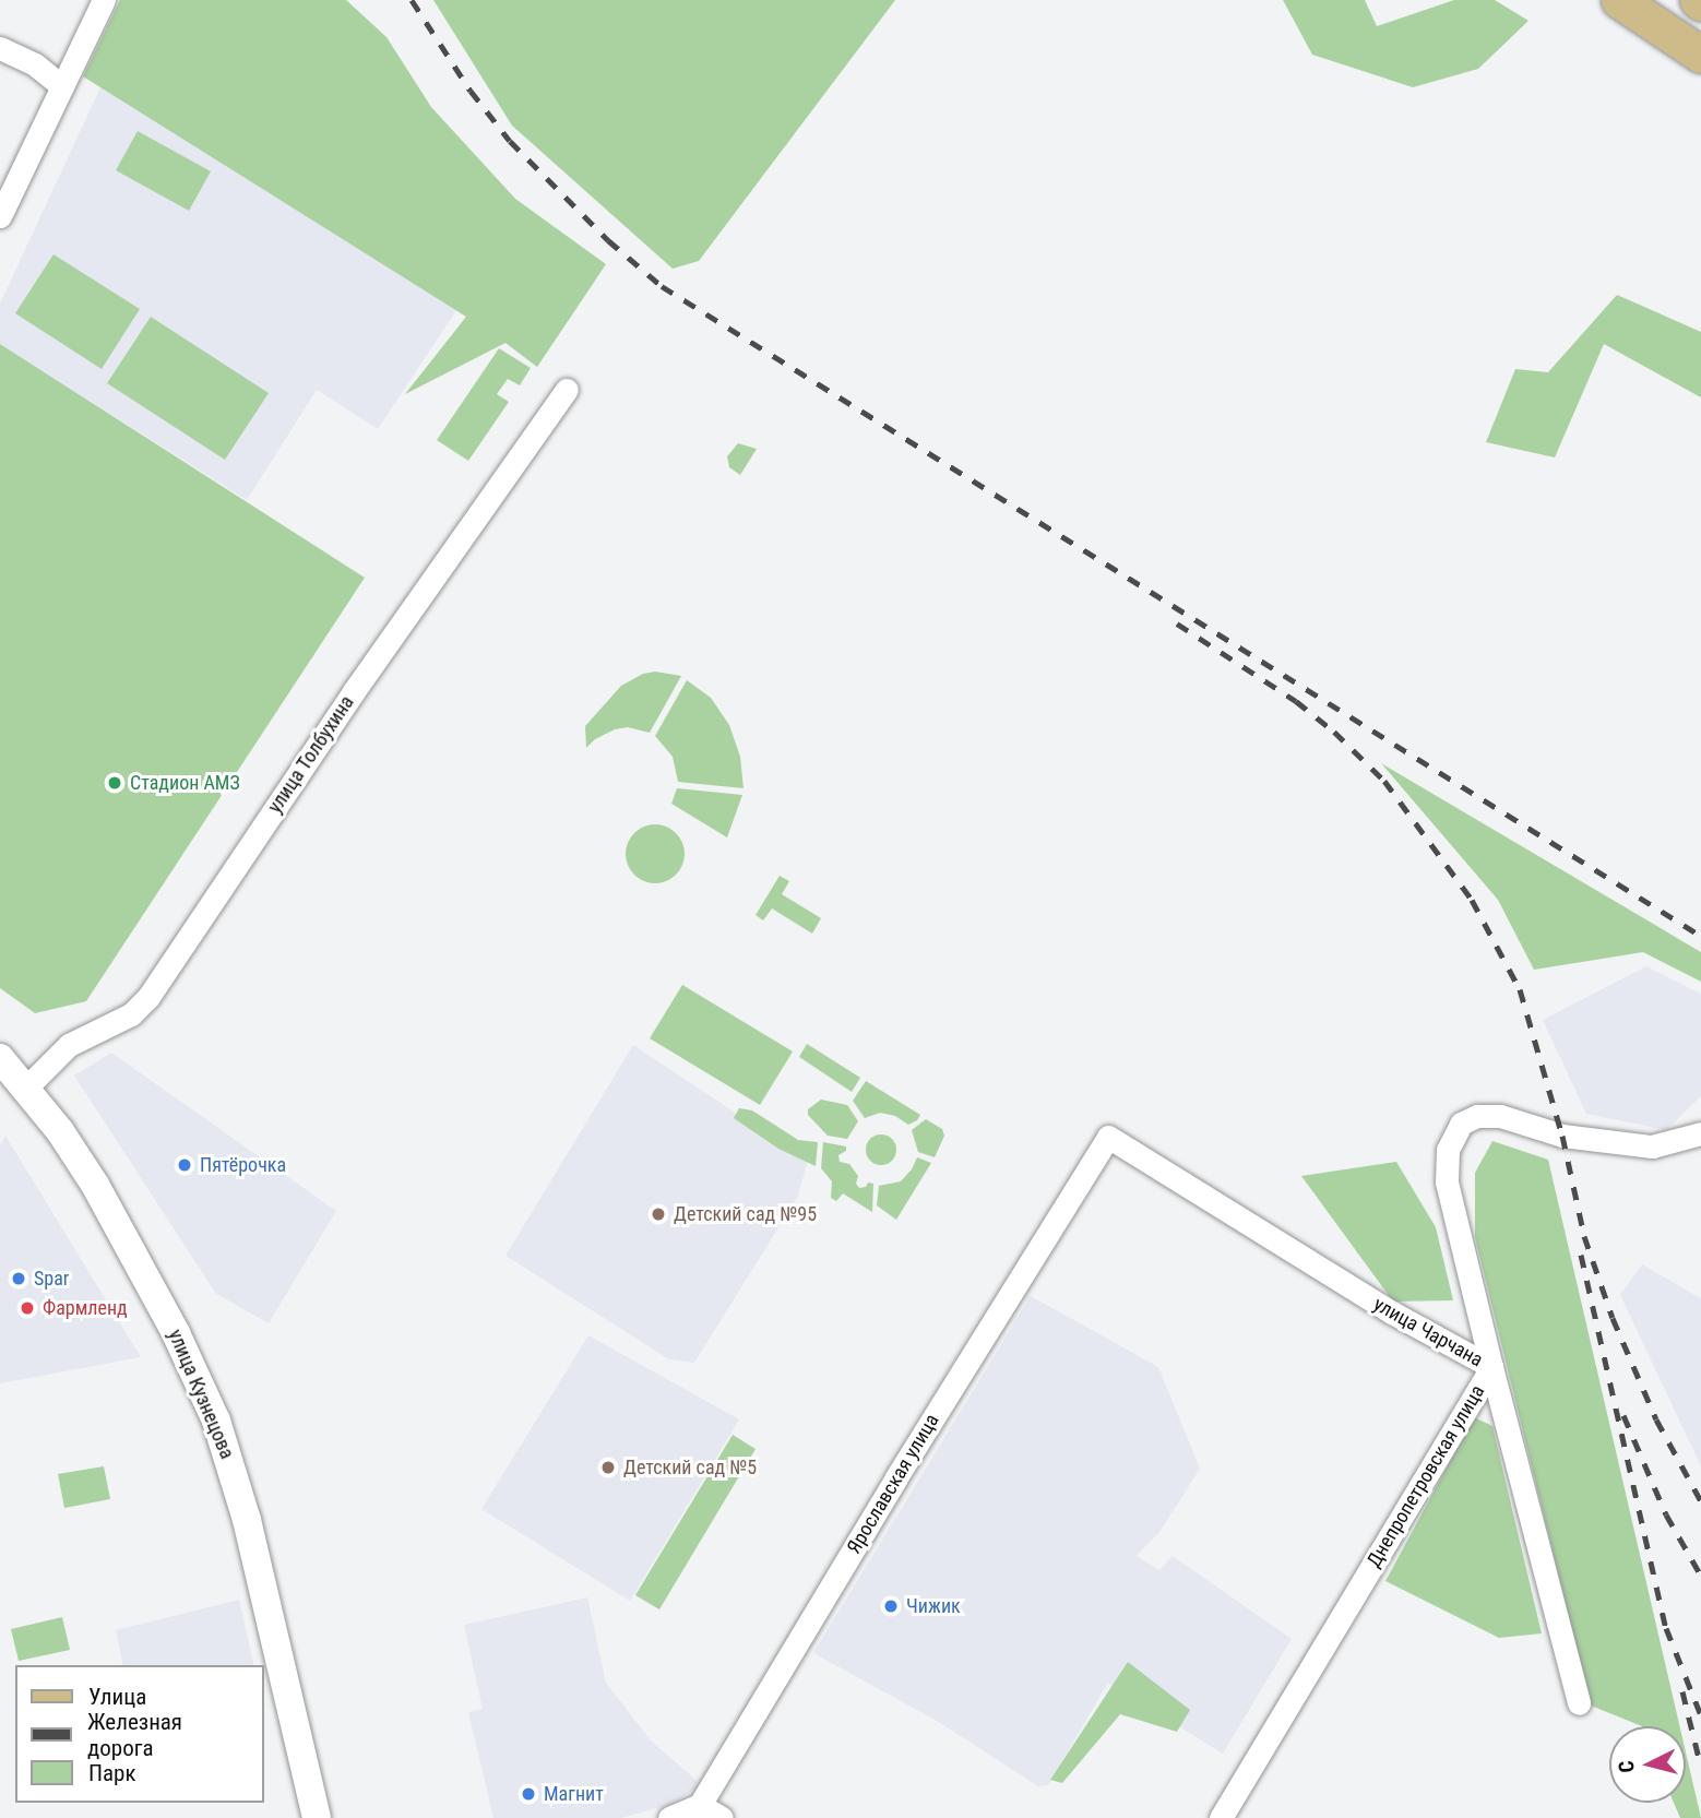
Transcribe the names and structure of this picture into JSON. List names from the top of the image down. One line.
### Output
{"streets":{"street":["улица Толбухина","улица Чарчана","улица Кузнецова","Днепропетровская улица","Ярославская улица"]},"crossings":[["улица Толбухина","улица Кузнецова"],["улица Чарчана","Днепропетровская улица"],["улица Чарчана","Ярославская улица"]],"places":["Стадион АМЗ","Пятёрочка","Детский сад №95","Spar","Фармленд","Детский сад №5","Чижик","Магнит"],"legend":["Улица","Железная дорога","Парк"],"north":"left"}
